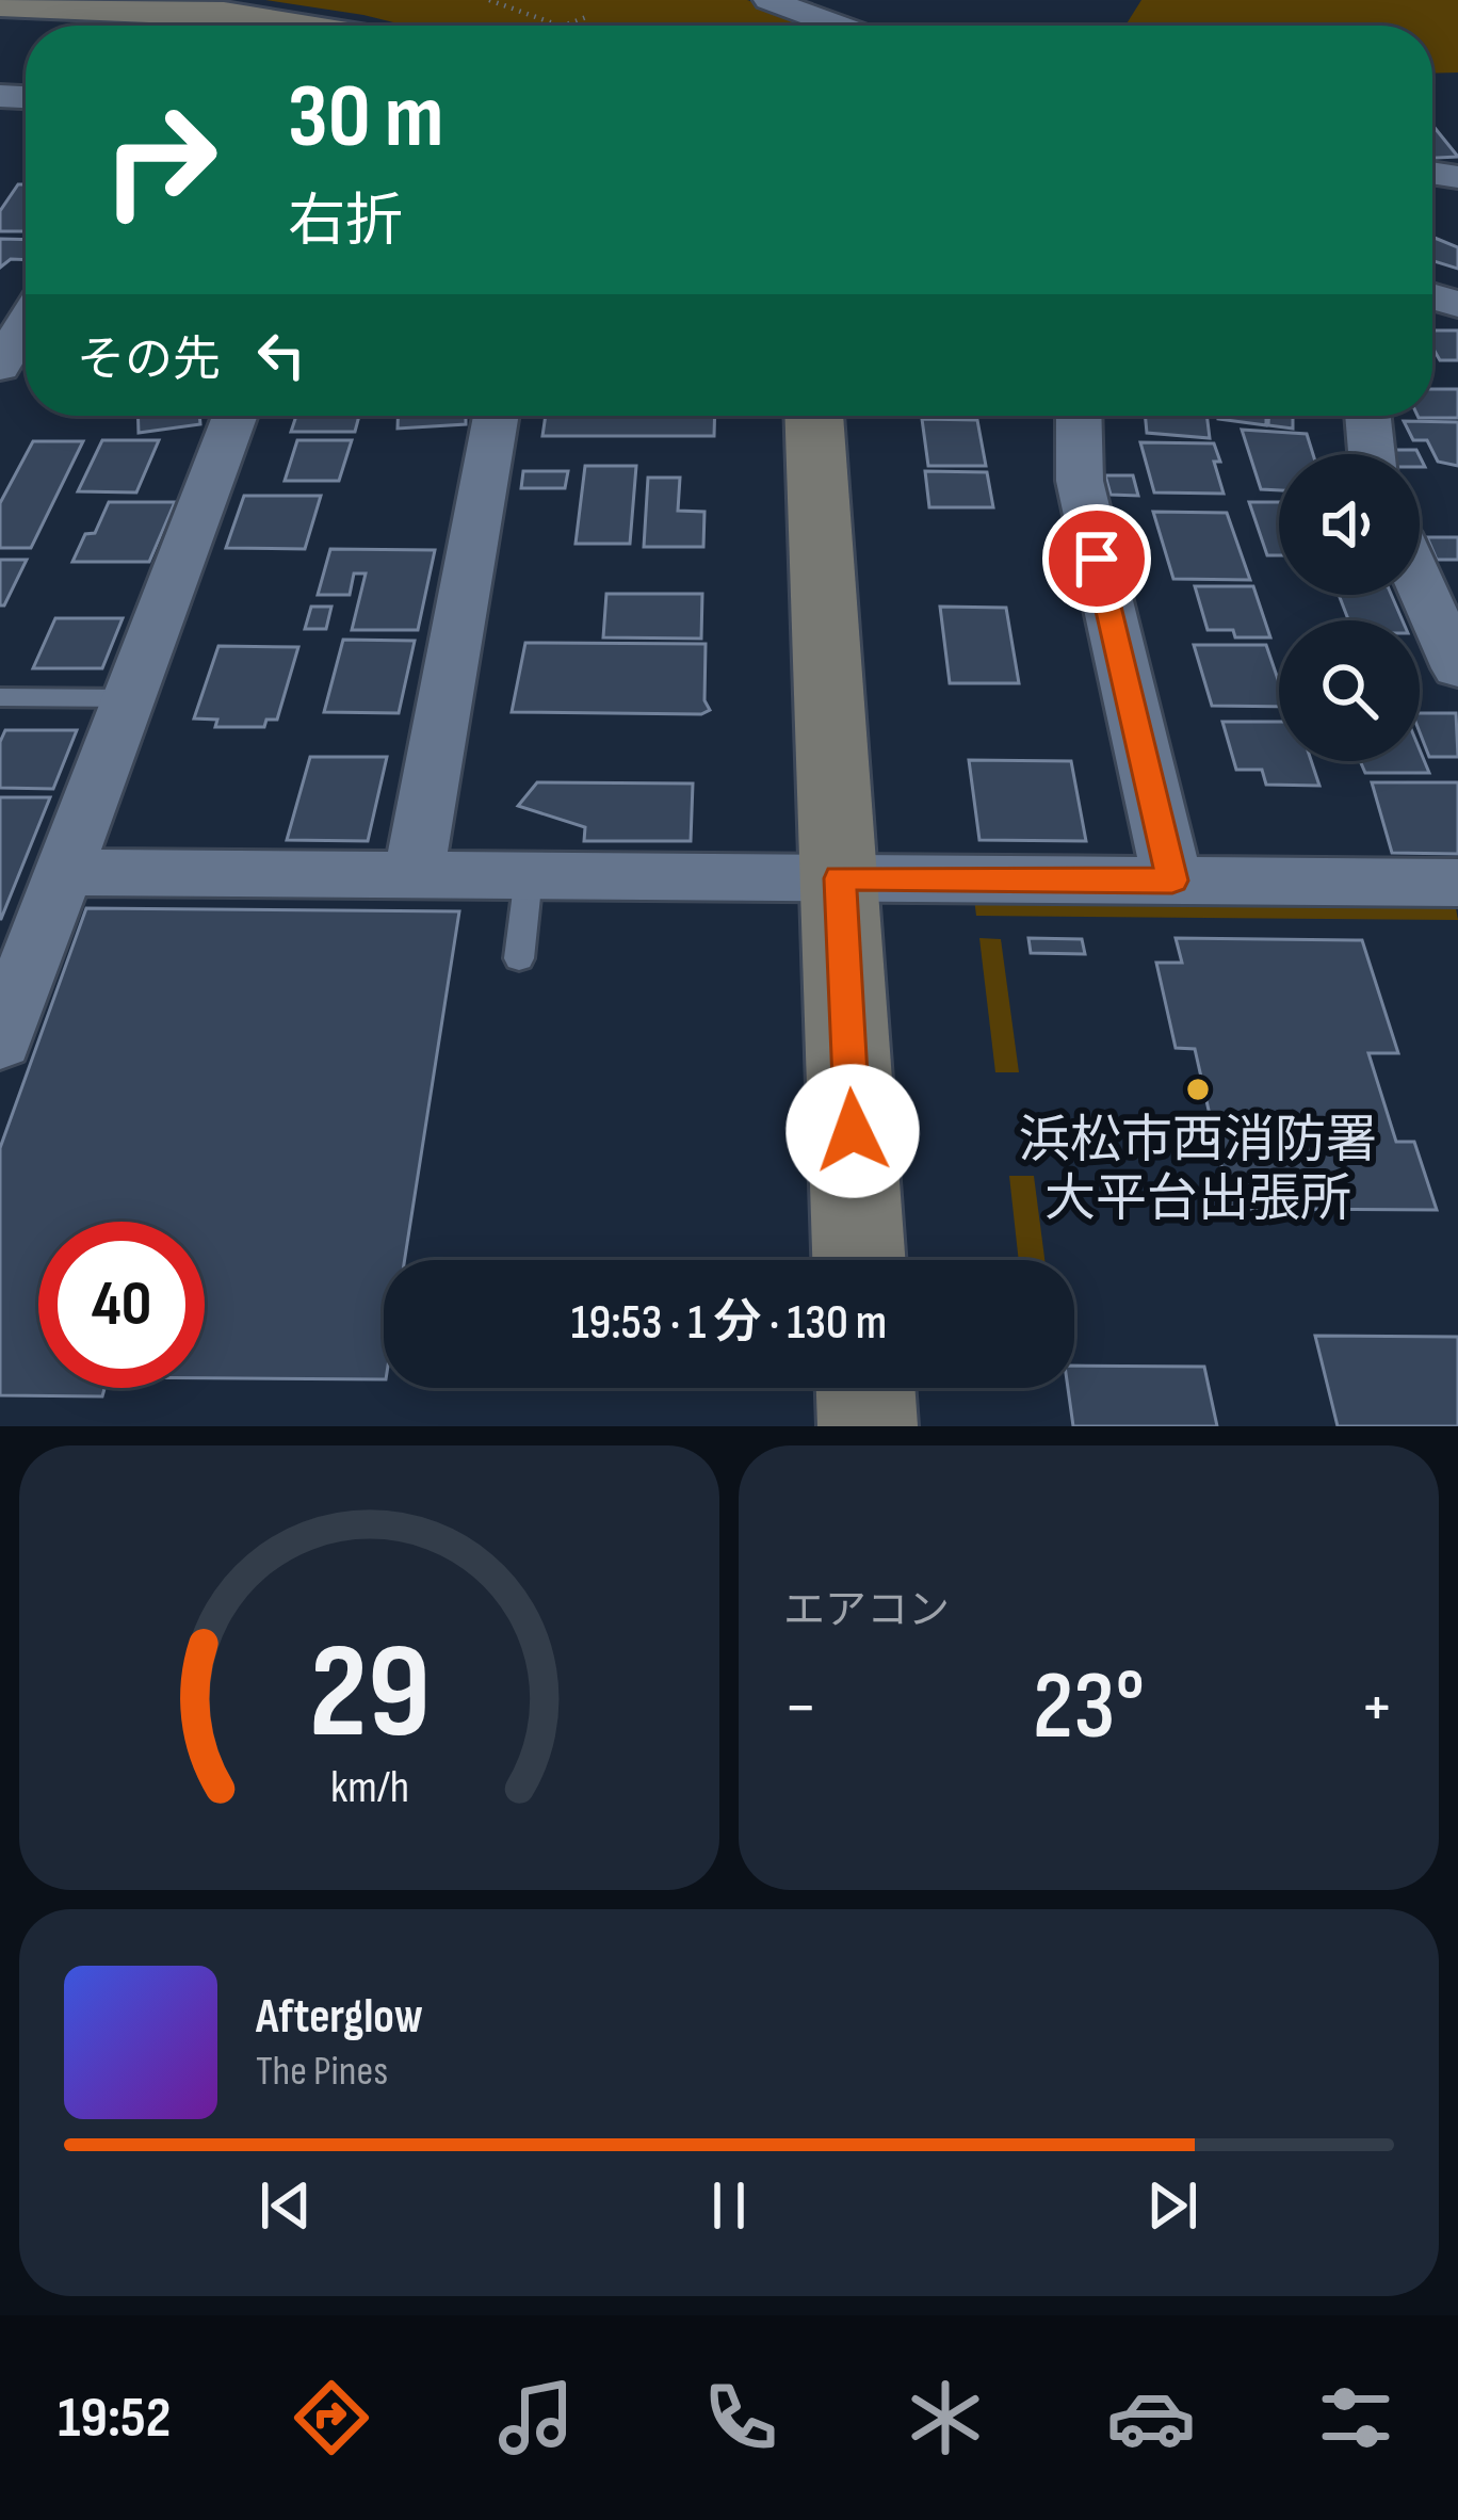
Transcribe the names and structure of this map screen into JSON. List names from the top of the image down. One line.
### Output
{"places":["浜松市西消防署 大平台出張所"],"page":{"turn":["30 m","右折"],"then":"その先","limit":"40","trip":"19:53 · 1 分 · 130 m","tile":"エアコン","heat":["−","23°","+"],"song":["Afterglow","The Pines"],"tabs":"19:52","gauge":["29","km/h"]}}
